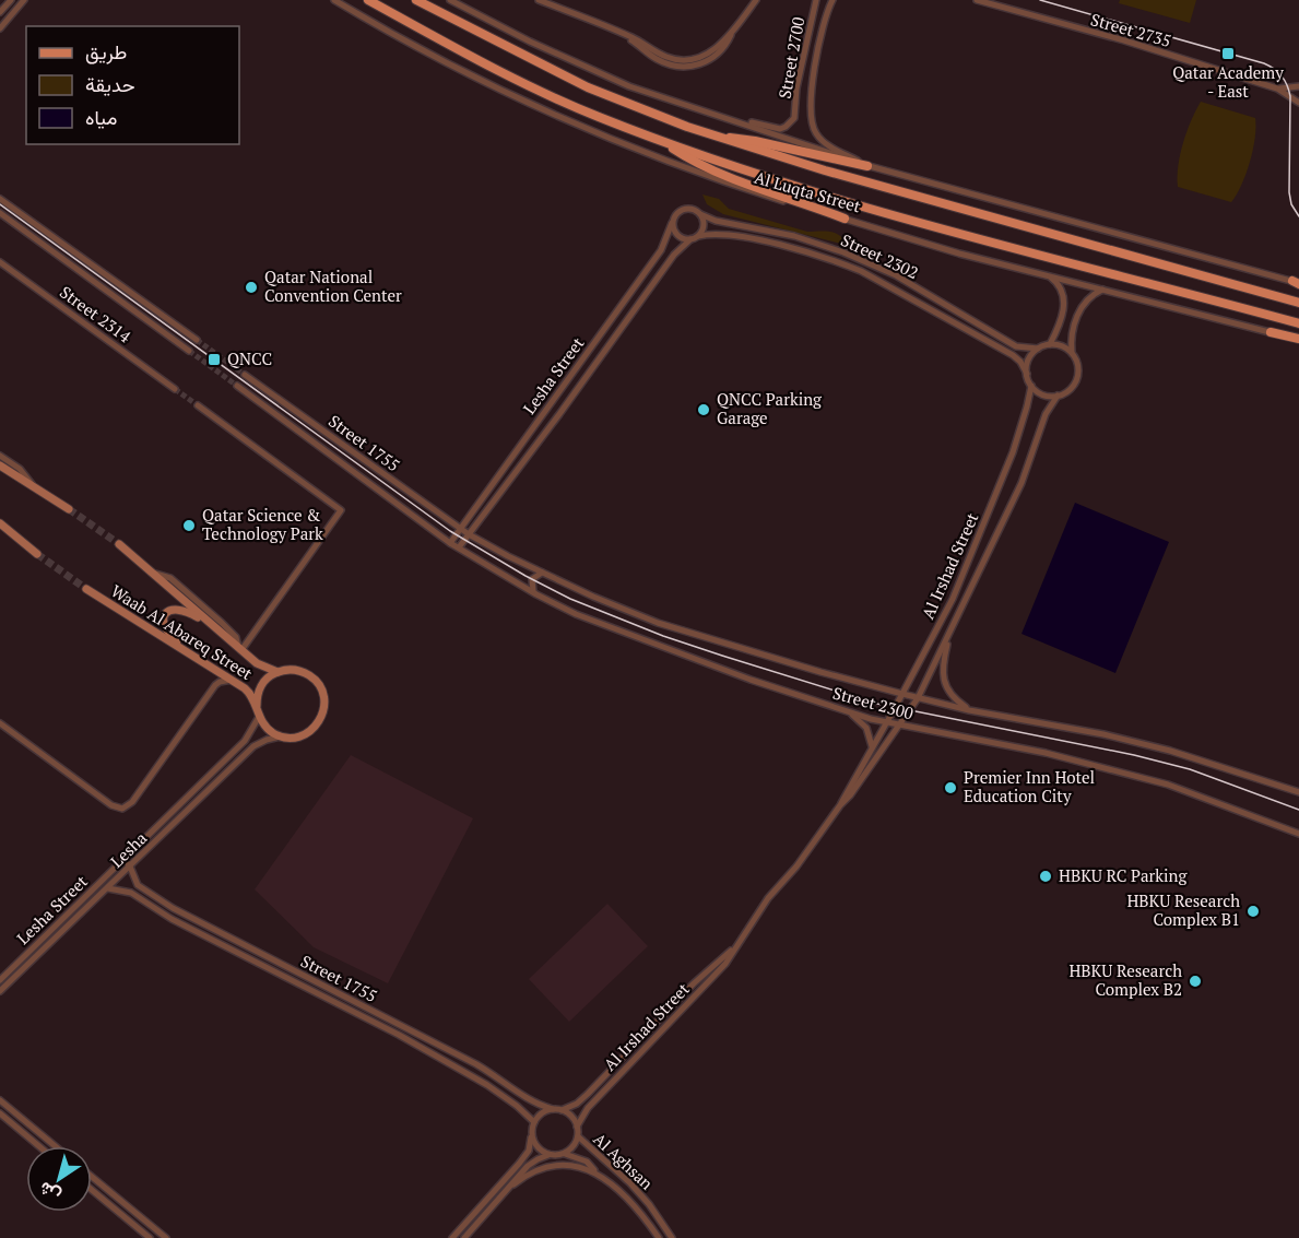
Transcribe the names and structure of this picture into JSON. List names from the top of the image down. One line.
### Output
{"streets":{"main road":["Al Luqta Street"],"street":["Street 2735","Street 2700","Street 2302","Street 2314","Lesha Street","Street 1755","Al Irshad Street","Waab Al Abareq Street","Street 2300","Lesha","Al Aghsan"]},"crossings":[["Street 2302","Lesha Street"],["Street 2302","Al Irshad Street"],["Lesha Street","Street 1755"],["Lesha Street","Waab Al Abareq Street"],["Lesha Street","Street 2300"],["Lesha Street","Lesha"],["Street 1755","Al Irshad Street"],["Street 1755","Street 2300"],["Street 1755","Lesha"],["Street 1755","Al Aghsan"],["Al Irshad Street","Street 2300"],["Al Irshad Street","Al Aghsan"],["Waab Al Abareq Street","Lesha"]],"places":{"transit":["Qatar Academy - East","QNCC"],"other":["Qatar National Convention Center","QNCC Parking Garage","Qatar Science & Technology Park","Premier Inn Hotel Education City","HBKU RC Parking","HBKU Research Complex B1","HBKU Research Complex B2"]},"legend":["طريق","حديقة","مياه"],"north":"bottom left"}
